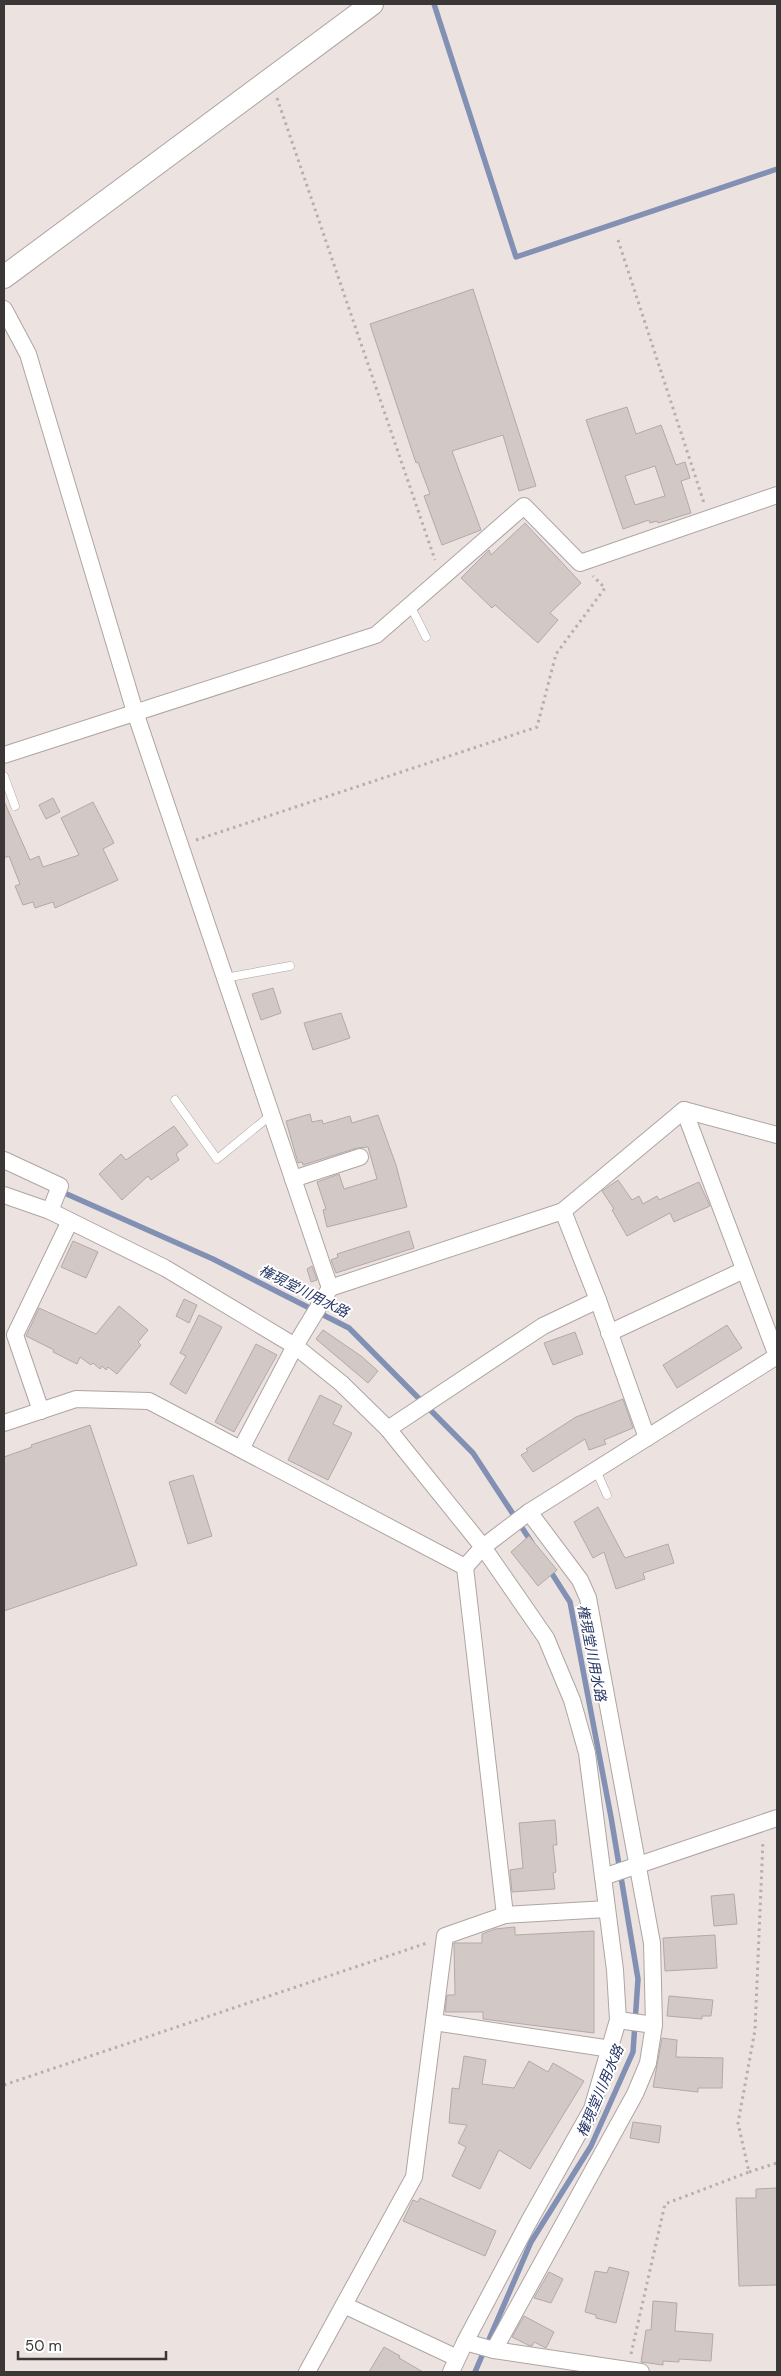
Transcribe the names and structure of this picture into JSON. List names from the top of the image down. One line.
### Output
{"water":["権現堂川用水路"],"scale_bar":"50 m"}
